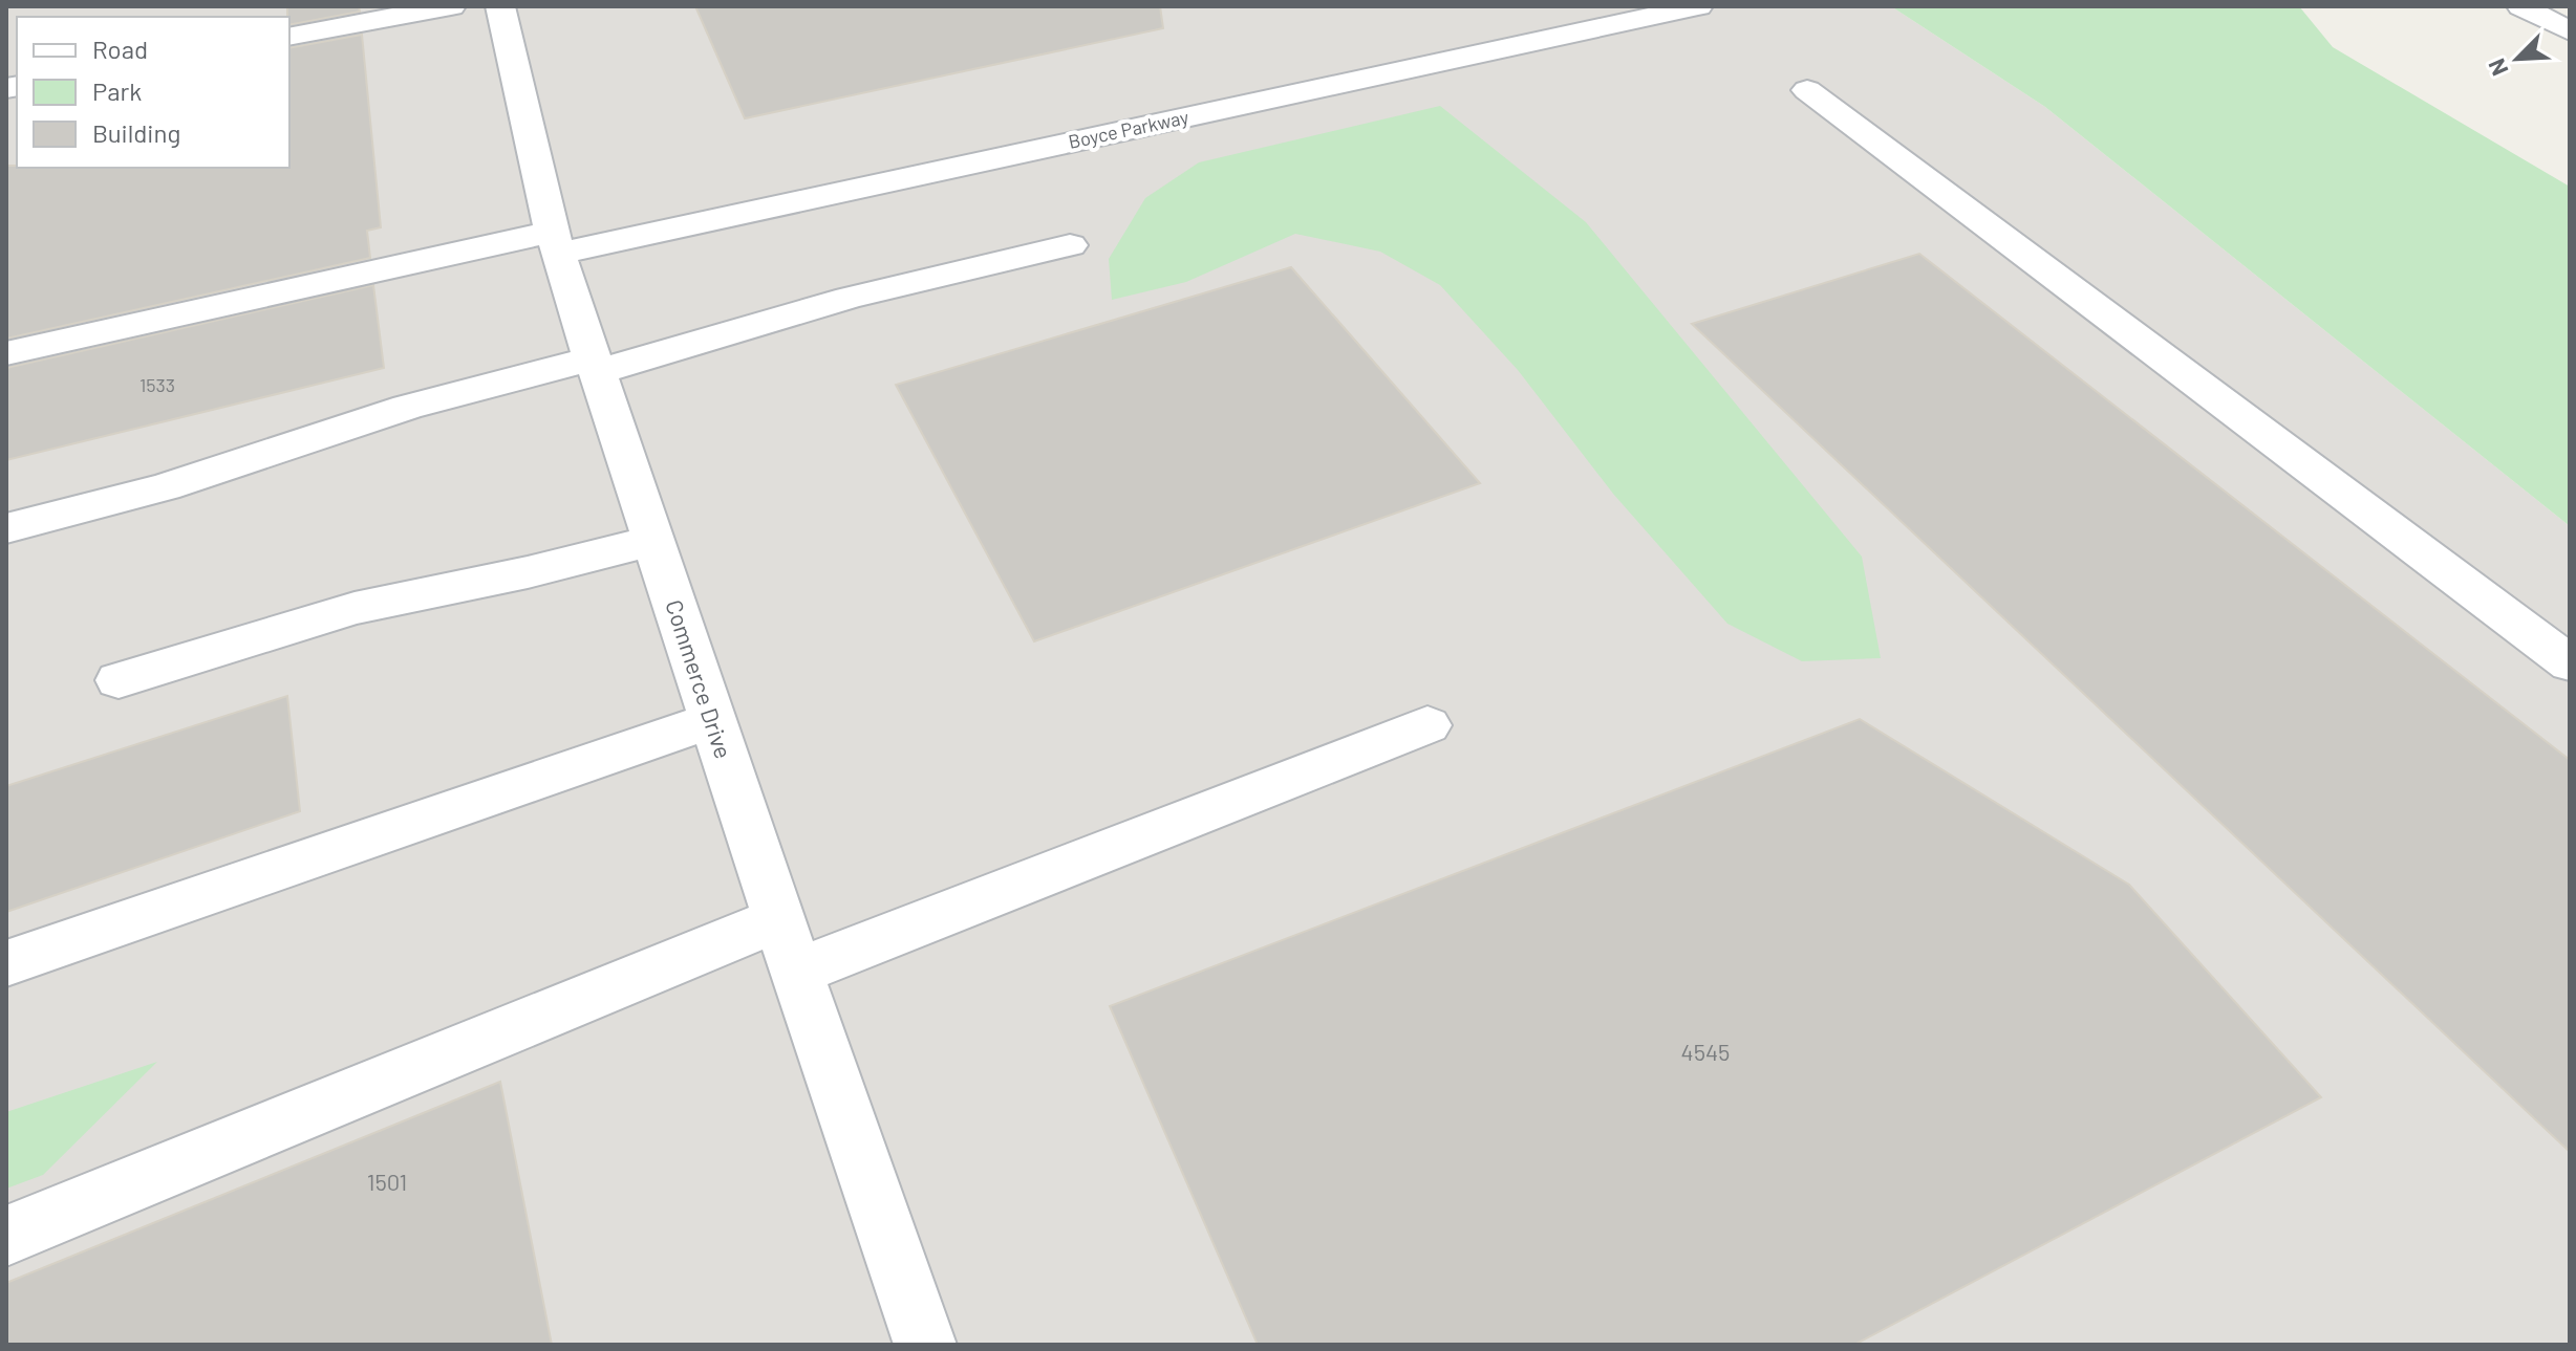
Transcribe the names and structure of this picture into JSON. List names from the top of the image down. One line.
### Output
{"streets":{"street":["Boyce Parkway","Commerce Drive"]},"crossings":[["Boyce Parkway","Commerce Drive"]],"house_numbers":["1533","4545","1501"],"legend":["Road","Park","Building"],"north":"bottom left"}
